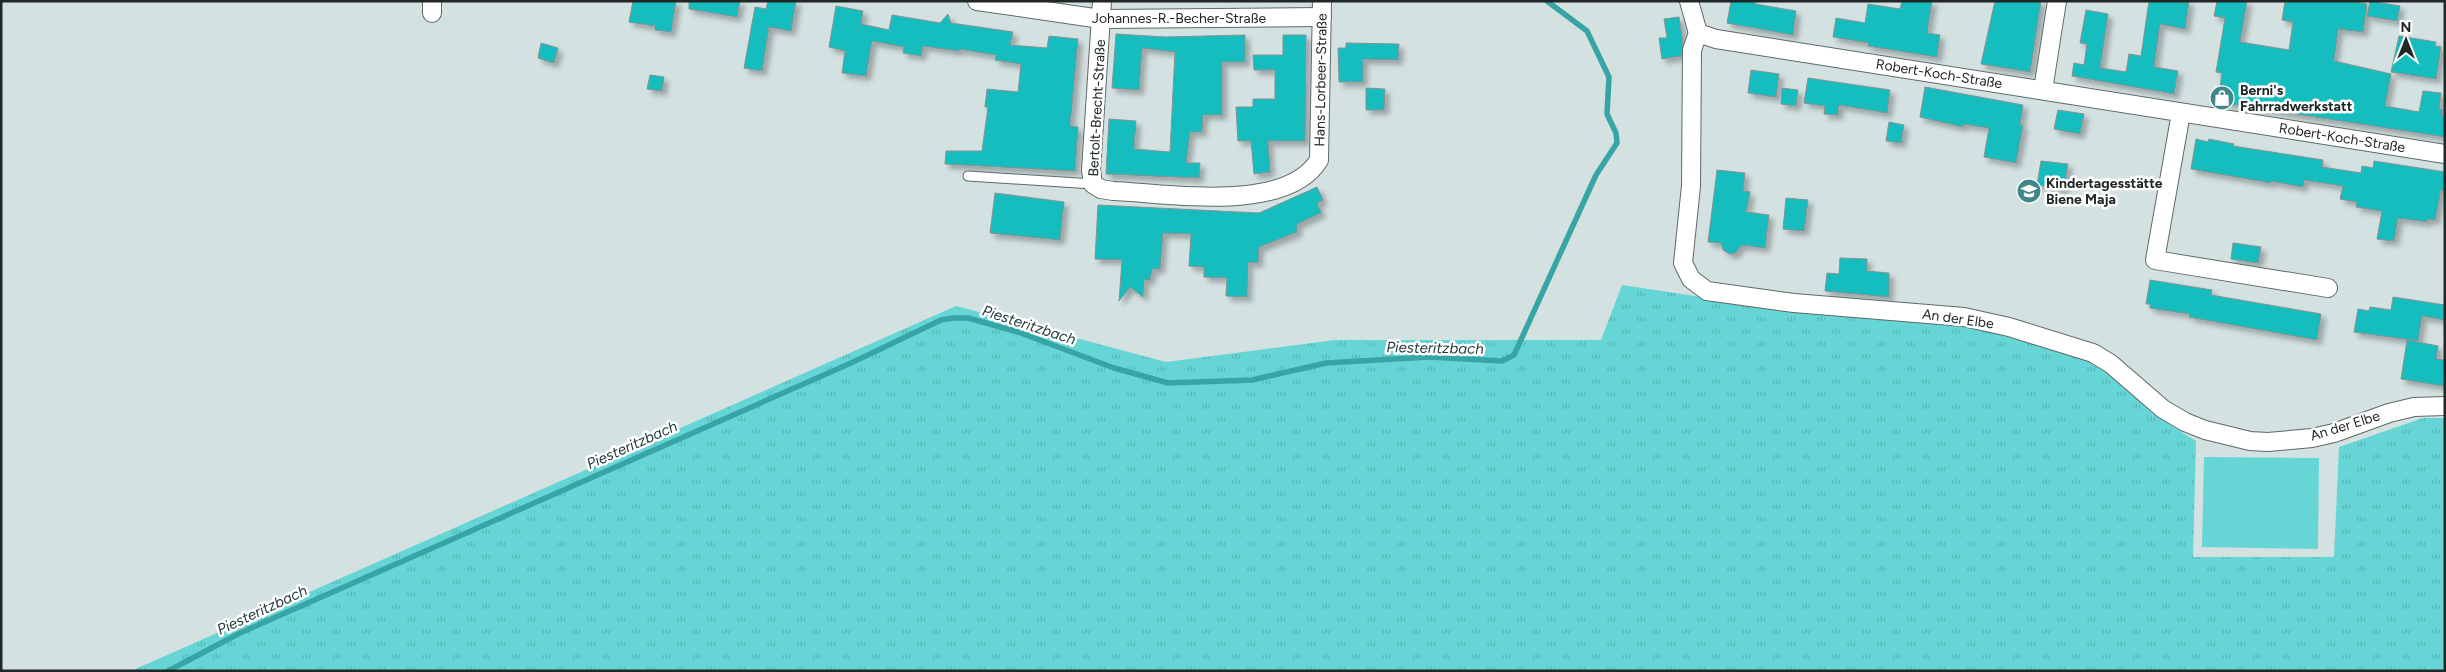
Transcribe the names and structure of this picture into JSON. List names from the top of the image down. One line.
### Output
{"streets":{"street":["Johannes-R.-Becher-Straße","Robert-Koch-Straße","Hans-Lorbeer-Straße","Bertolt-Brecht-Straße","An der Elbe"]},"crossings":[["Johannes-R.-Becher-Straße","Hans-Lorbeer-Straße"],["Johannes-R.-Becher-Straße","Bertolt-Brecht-Straße"],["Robert-Koch-Straße","An der Elbe"],["Hans-Lorbeer-Straße","Bertolt-Brecht-Straße"]],"water":["Piesteritzbach"],"places":{"shop":["Berni's Fahrradwerkstatt"],"school or university":["Kindertagesstätte Biene Maja"]},"north":"top"}
